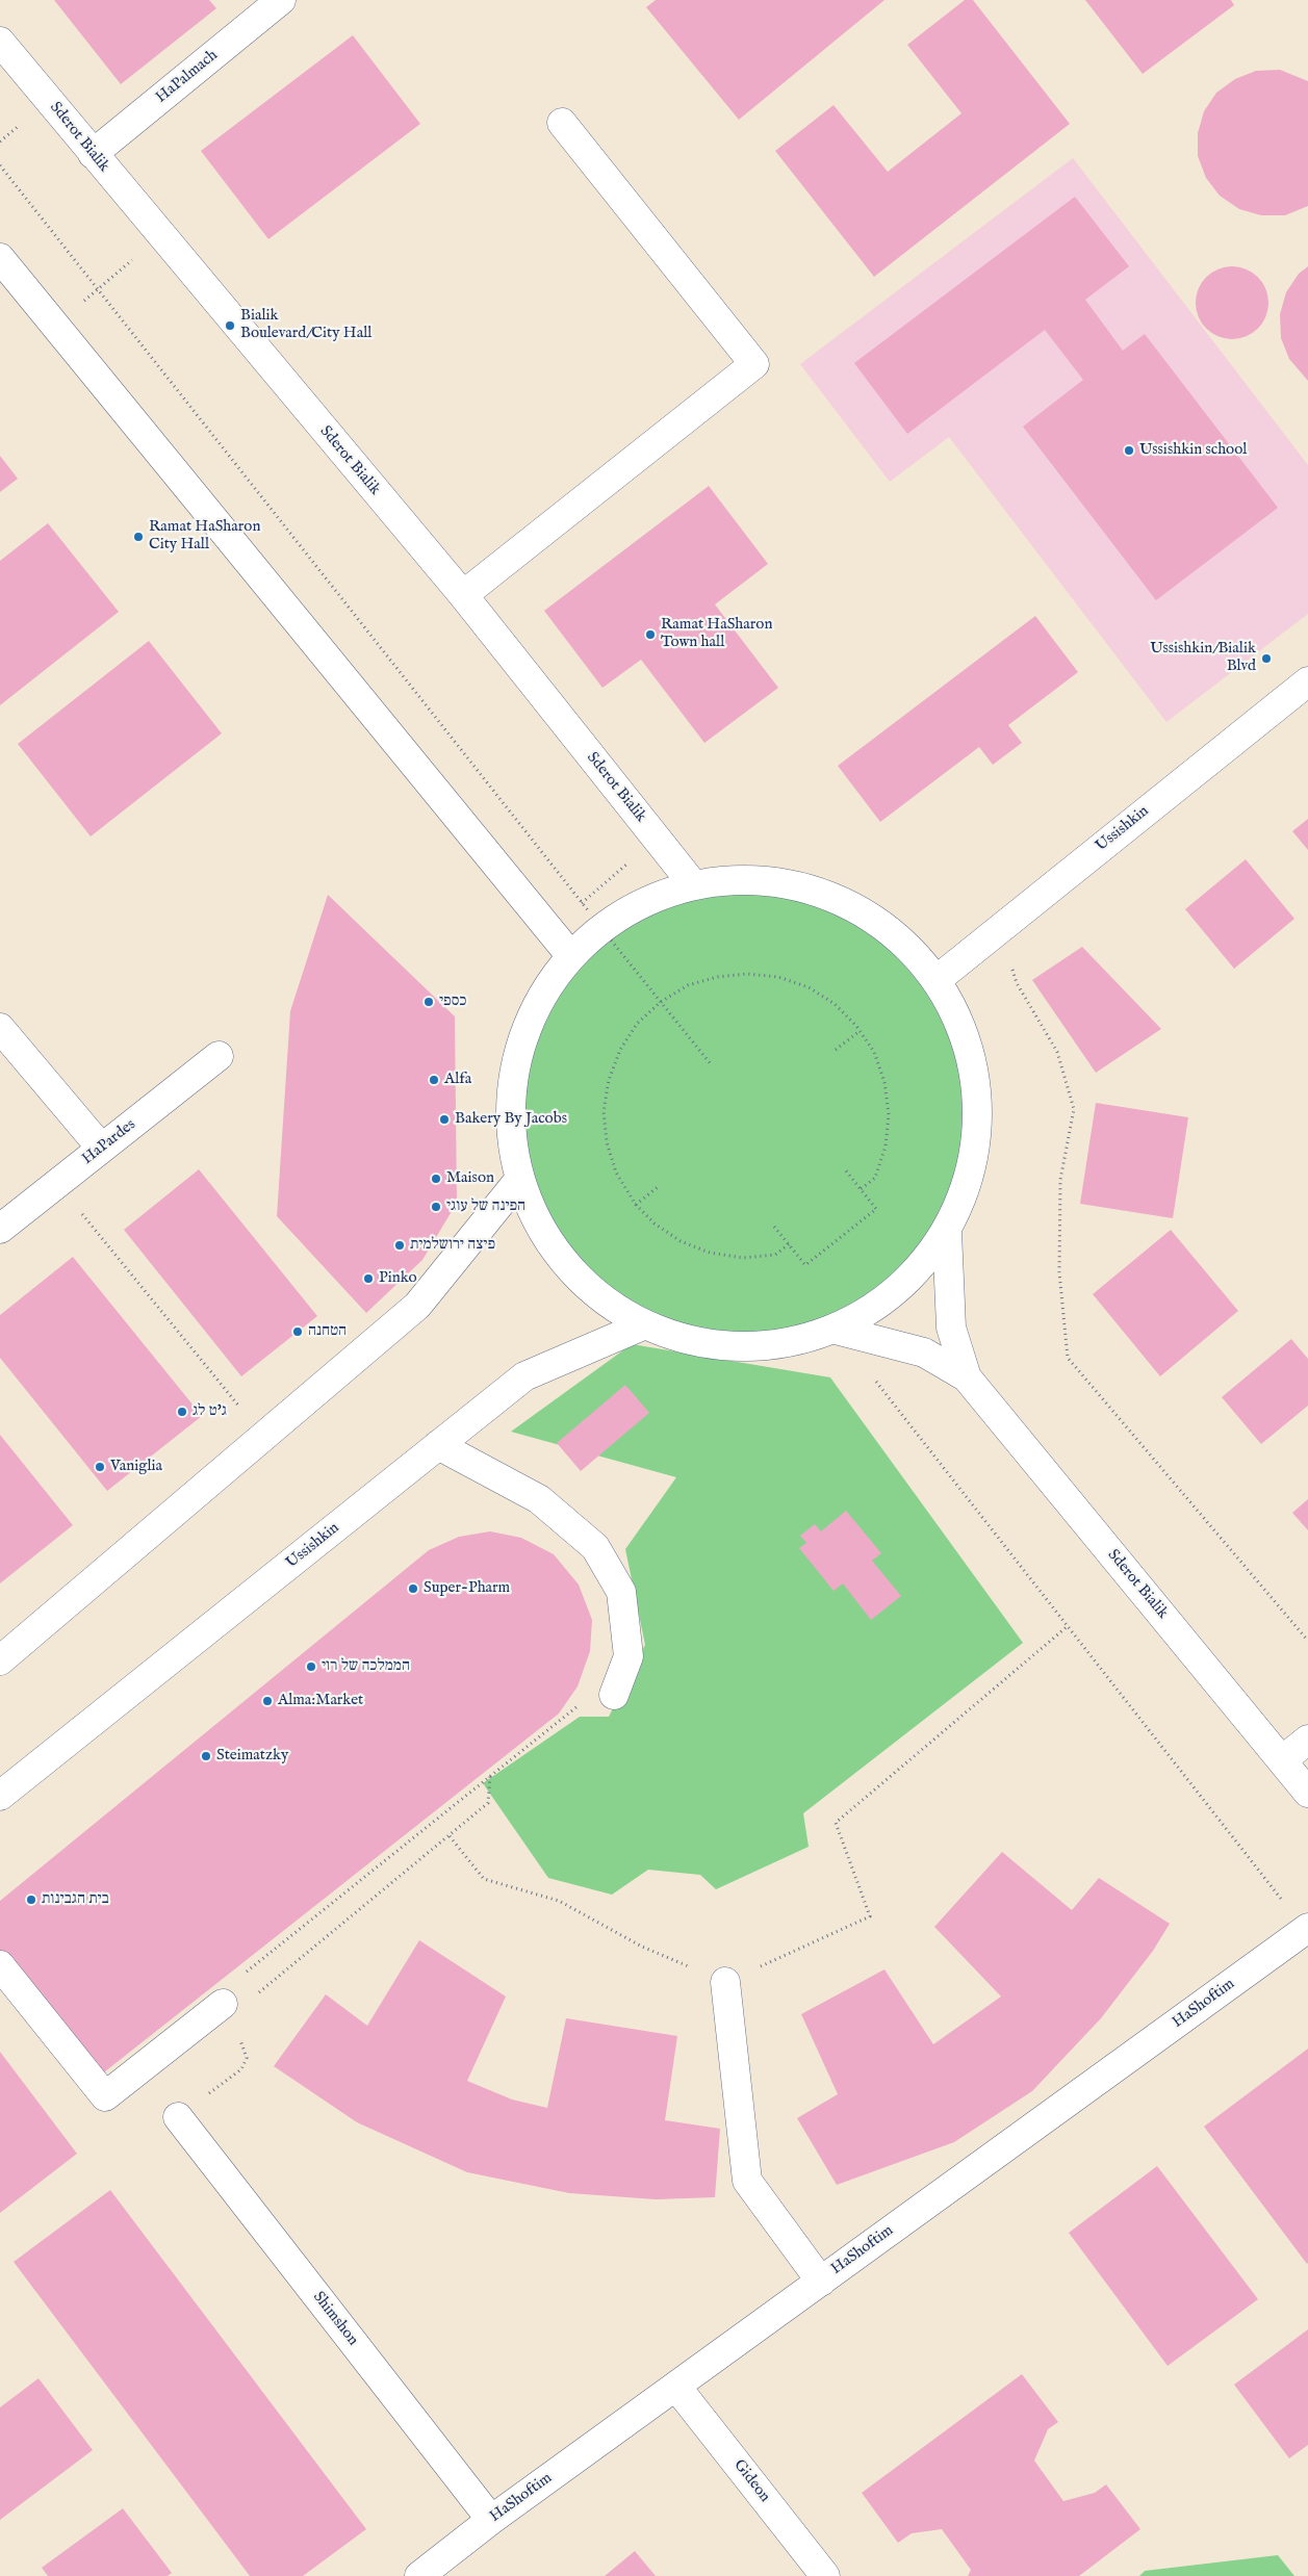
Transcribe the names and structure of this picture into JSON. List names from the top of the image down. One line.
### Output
{"streets":{"street":["HaPalmach","Sderot Bialik","Ussishkin","HaPardes","HaShoftim","Shimshon","Gideon"]},"crossings":[["HaPalmach","Sderot Bialik"],["HaShoftim","Shimshon"],["HaShoftim","Gideon"]],"places":["Bialik Boulevard/City Hall","Ussishkin school","Ramat HaSharon City Hall","Ramat HaSharon Town hall","Ussishkin/Bialik Blvd","כספי","Alfa","Bakery By Jacobs","Maison","הפינה של עוגי","פיצה ירושלמית","Pinko","הטחנה","ג'ט לג","Vaniglia","Super-Pharm","הממלכה של רוי","Alma:Market","Steimatzky","בית הגבינות"]}
